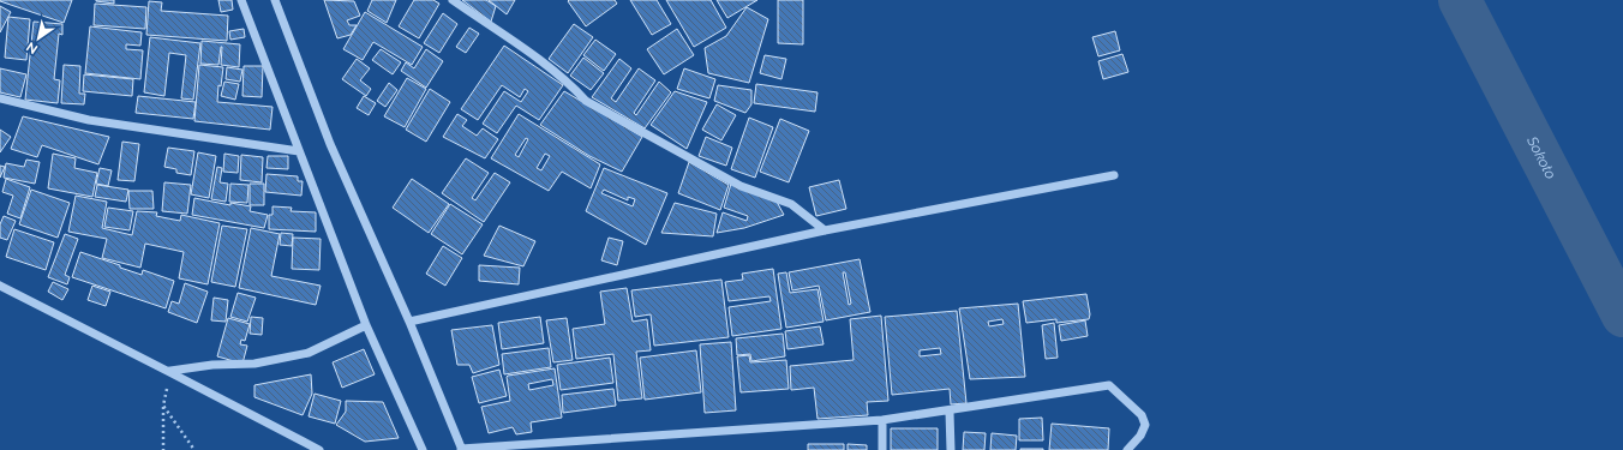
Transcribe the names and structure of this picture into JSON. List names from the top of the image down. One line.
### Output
{"water":["Sokoto"],"north":"bottom left"}
